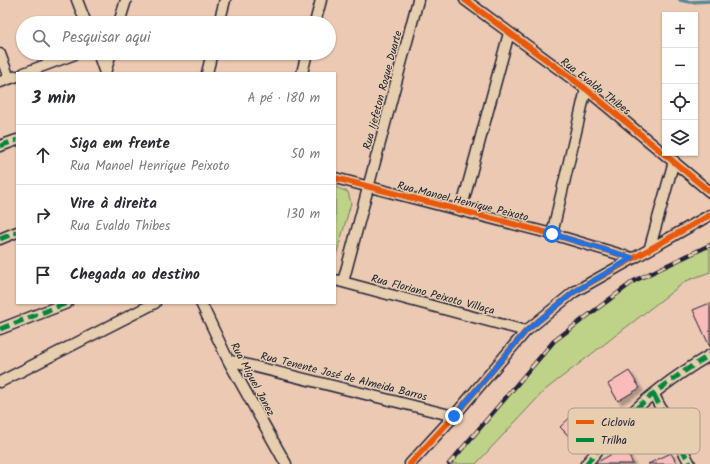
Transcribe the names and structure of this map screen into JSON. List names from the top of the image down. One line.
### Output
{"streets":{"street":["Rua Evaldo Thibes","Rua Ijefeton Roque Duarte","Rua Manoel Henrique Peixoto","Rua Floriano Peixoto Villaça","Rua Tenente José de Almeida Barros","Rua Miguel Janez"]},"crossings":[["Rua Ijefeton Roque Duarte","Rua Manoel Henrique Peixoto"],["Rua Ijefeton Roque Duarte","Rua Floriano Peixoto Villaça"],["Rua Tenente José de Almeida Barros","Rua Miguel Janez"]],"legend":["Ciclovia","Trilha"],"page":{"map_buttons":["+","−"],"search":"Pesquisar aqui","heading":["3 min","A pé · 180 m"],"list":[["Siga em frente","Rua Manoel Henrique Peixoto","50 m"],["Vire à direita","Rua Evaldo Thibes","130 m"],"Chegada ao destino"]}}
